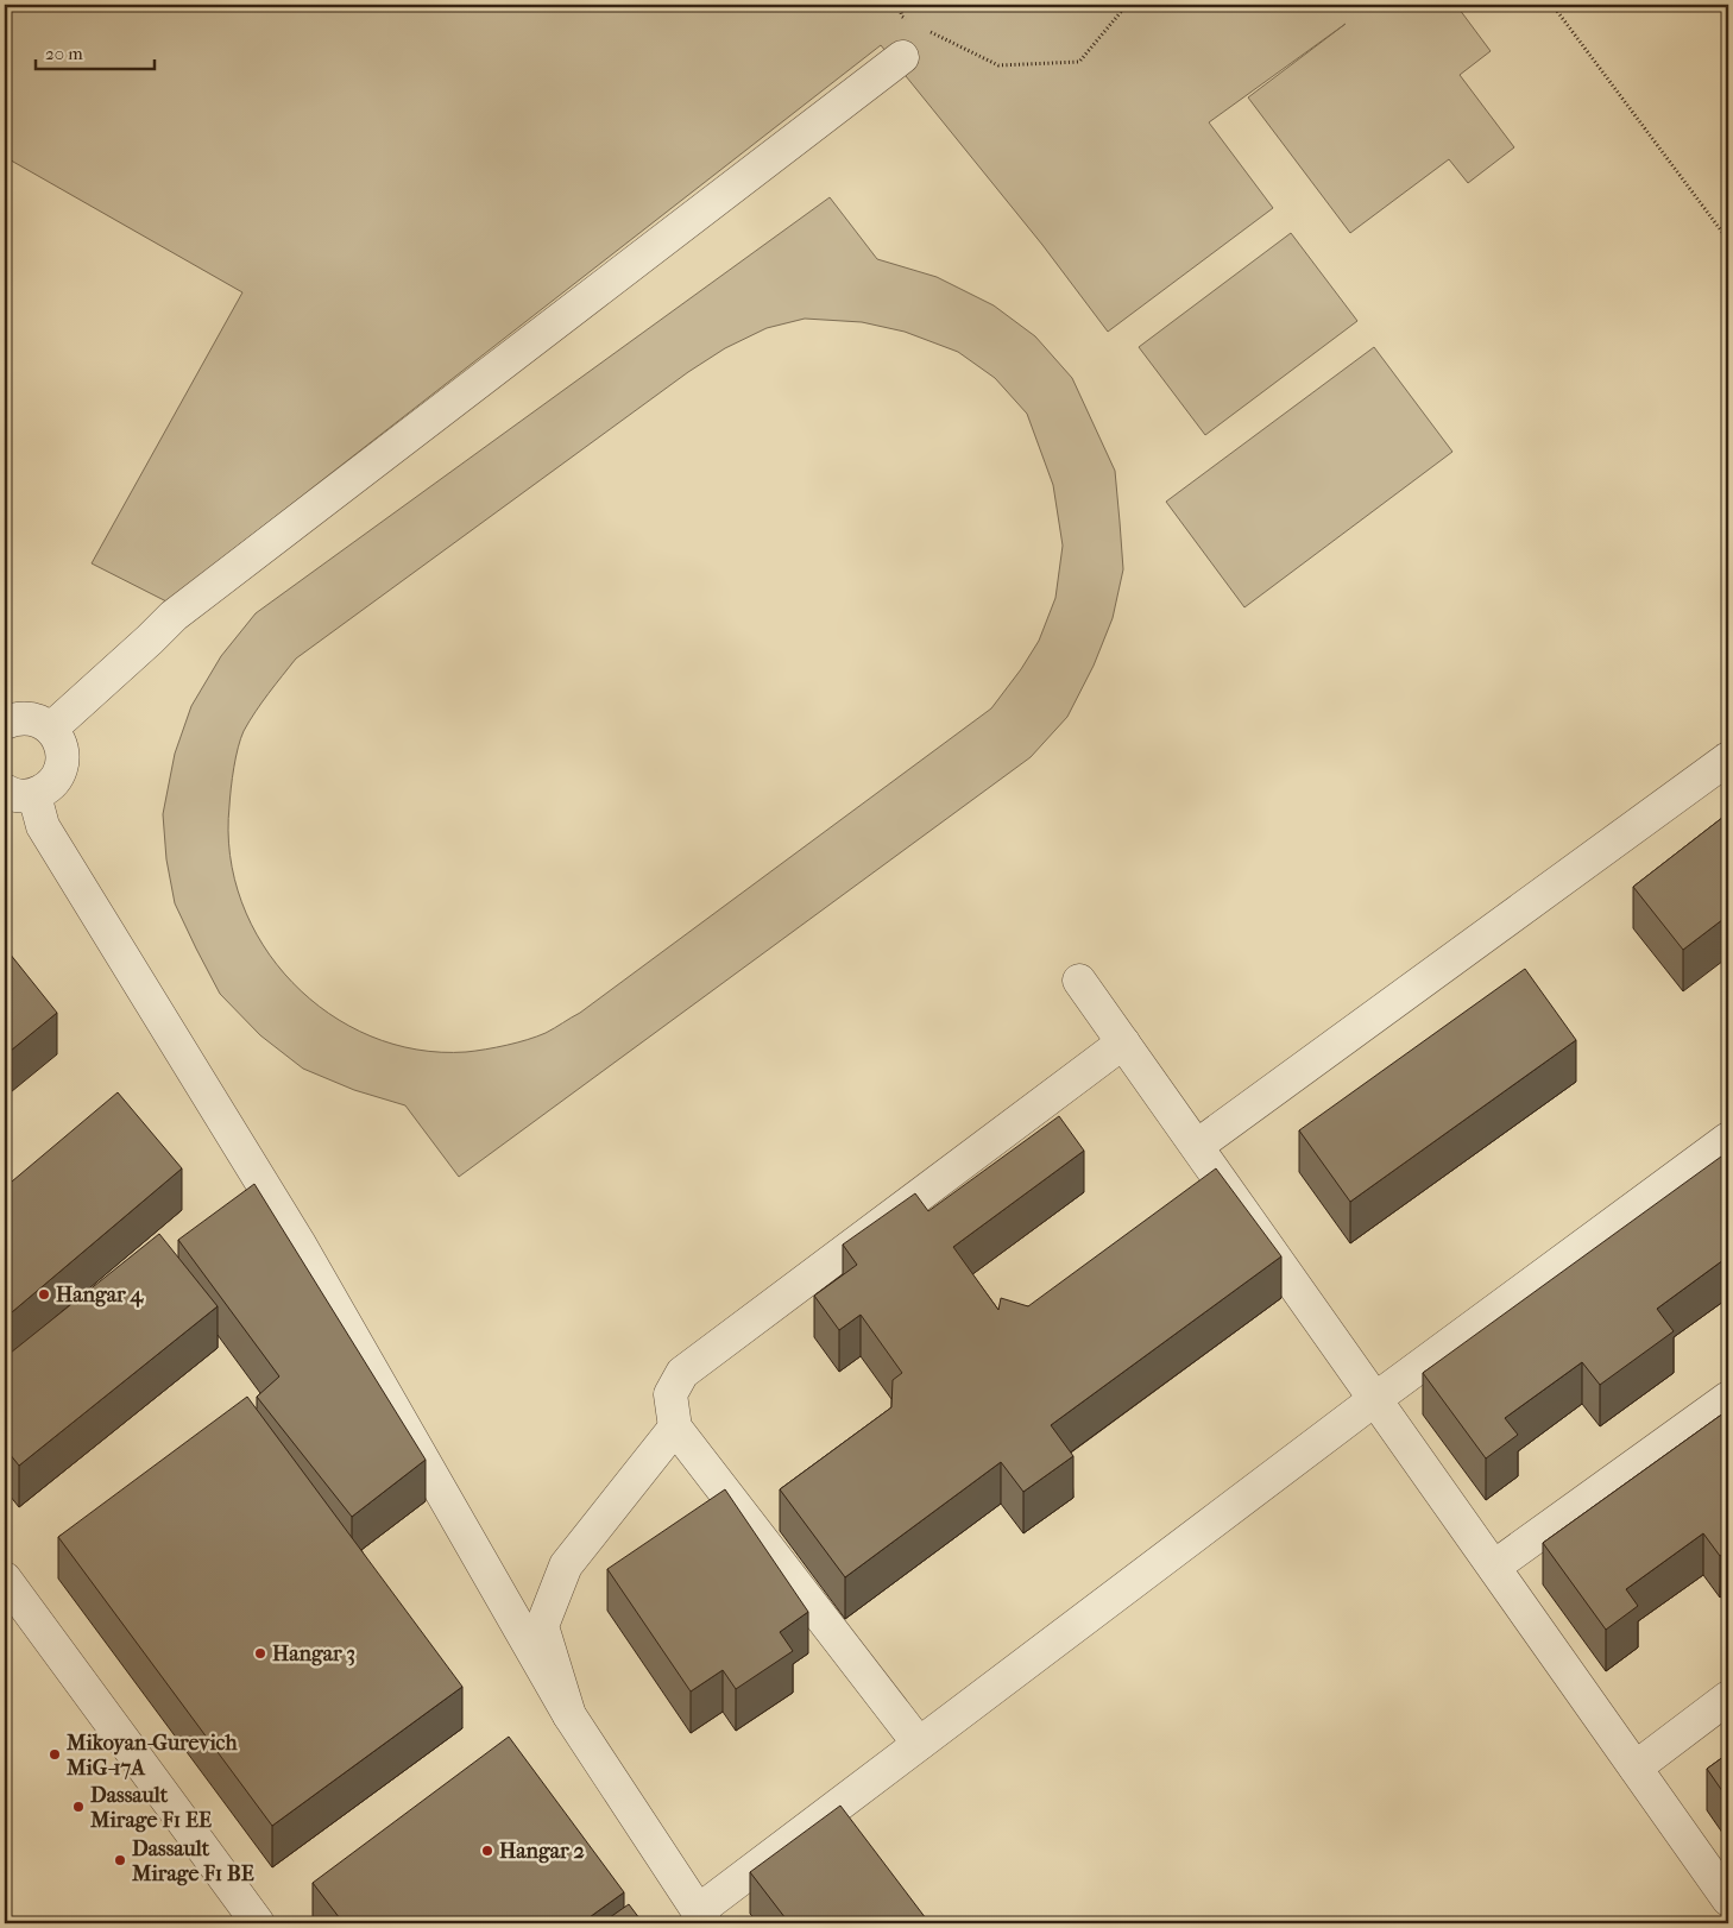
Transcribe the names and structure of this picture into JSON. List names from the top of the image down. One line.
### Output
{"places":["Hangar 4","Hangar 3","Mikoyan-Gurevich MiG-17A","Dassault Mirage F1 EE","Hangar 2","Dassault Mirage F1 BE"],"scale_bar":"20 m"}
